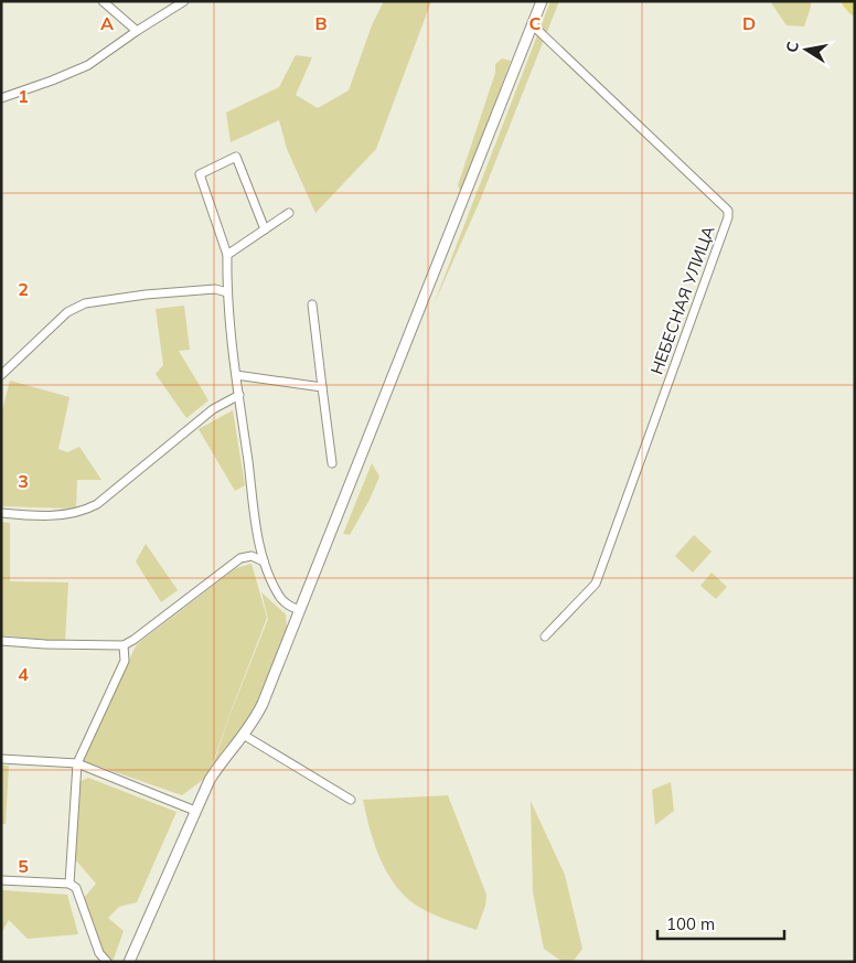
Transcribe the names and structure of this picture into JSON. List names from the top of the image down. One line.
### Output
{"streets":{"street":["НЕБЕСНАЯ УЛИЦА"]},"scale_bar":"100 m","north":"left","grid":{"columns":["A","B","C","D"],"rows":["1","2","3","4","5"]}}
